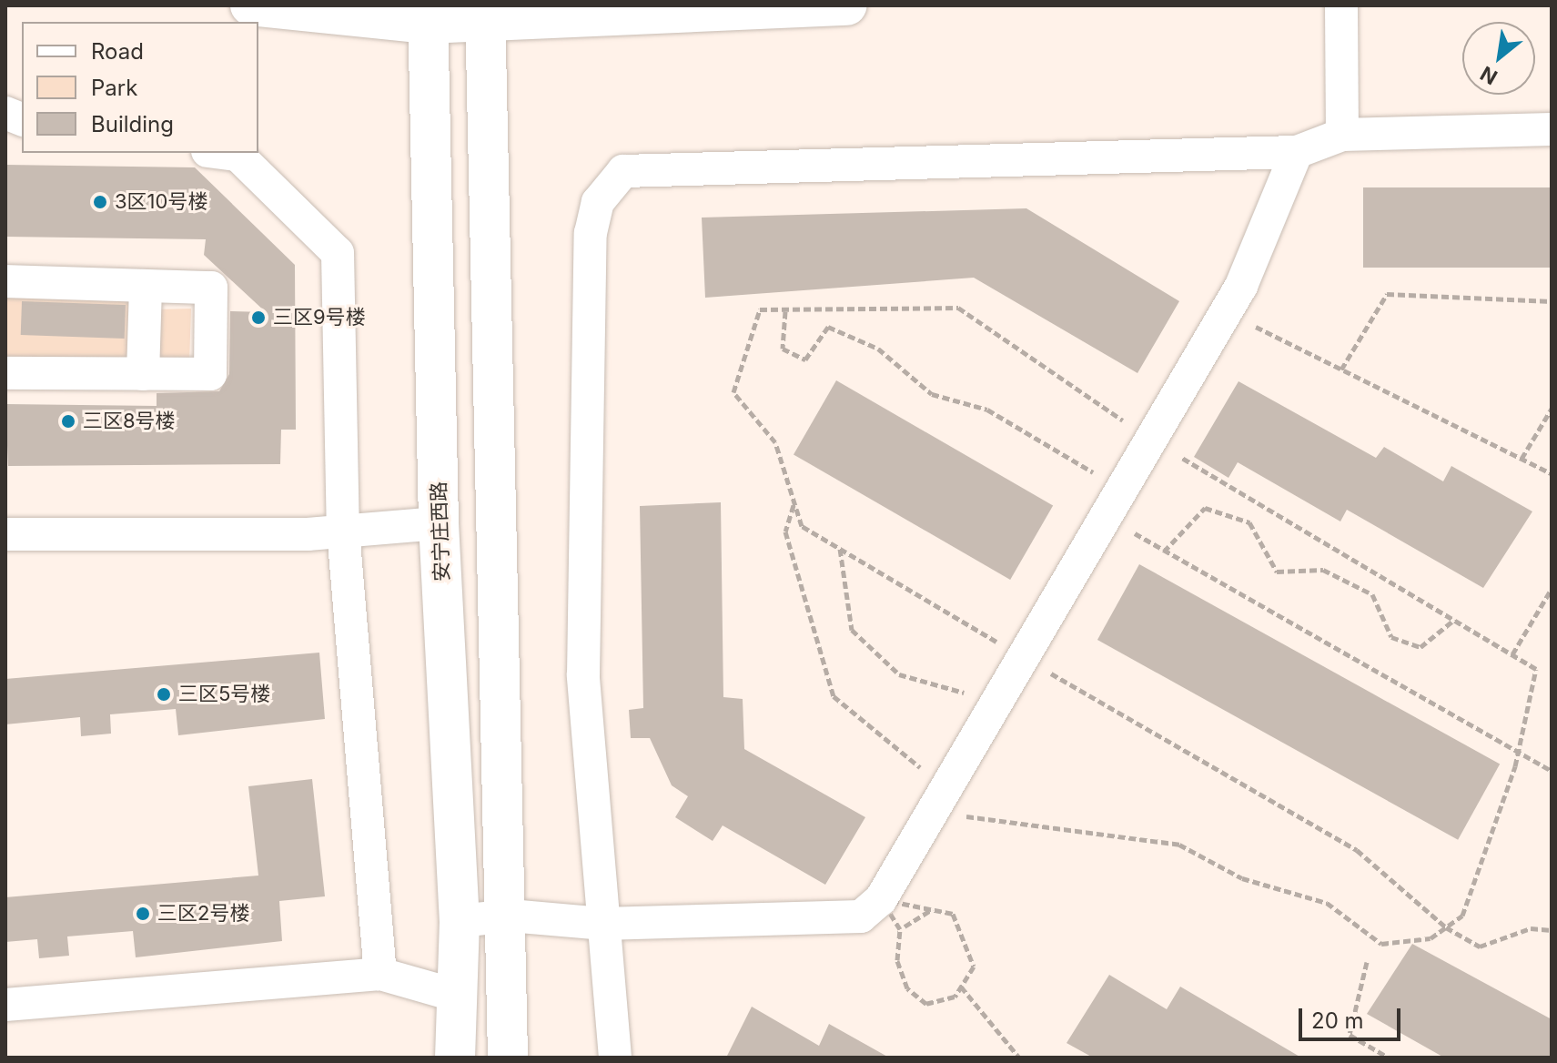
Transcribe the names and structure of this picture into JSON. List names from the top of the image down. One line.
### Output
{"streets":{"main road":["安宁庄西路"]},"places":["3区10号楼","三区9号楼","三区8号楼","三区5号楼","三区2号楼"],"legend":["Road","Park","Building"],"scale_bar":"20 m","north":"bottom left"}
